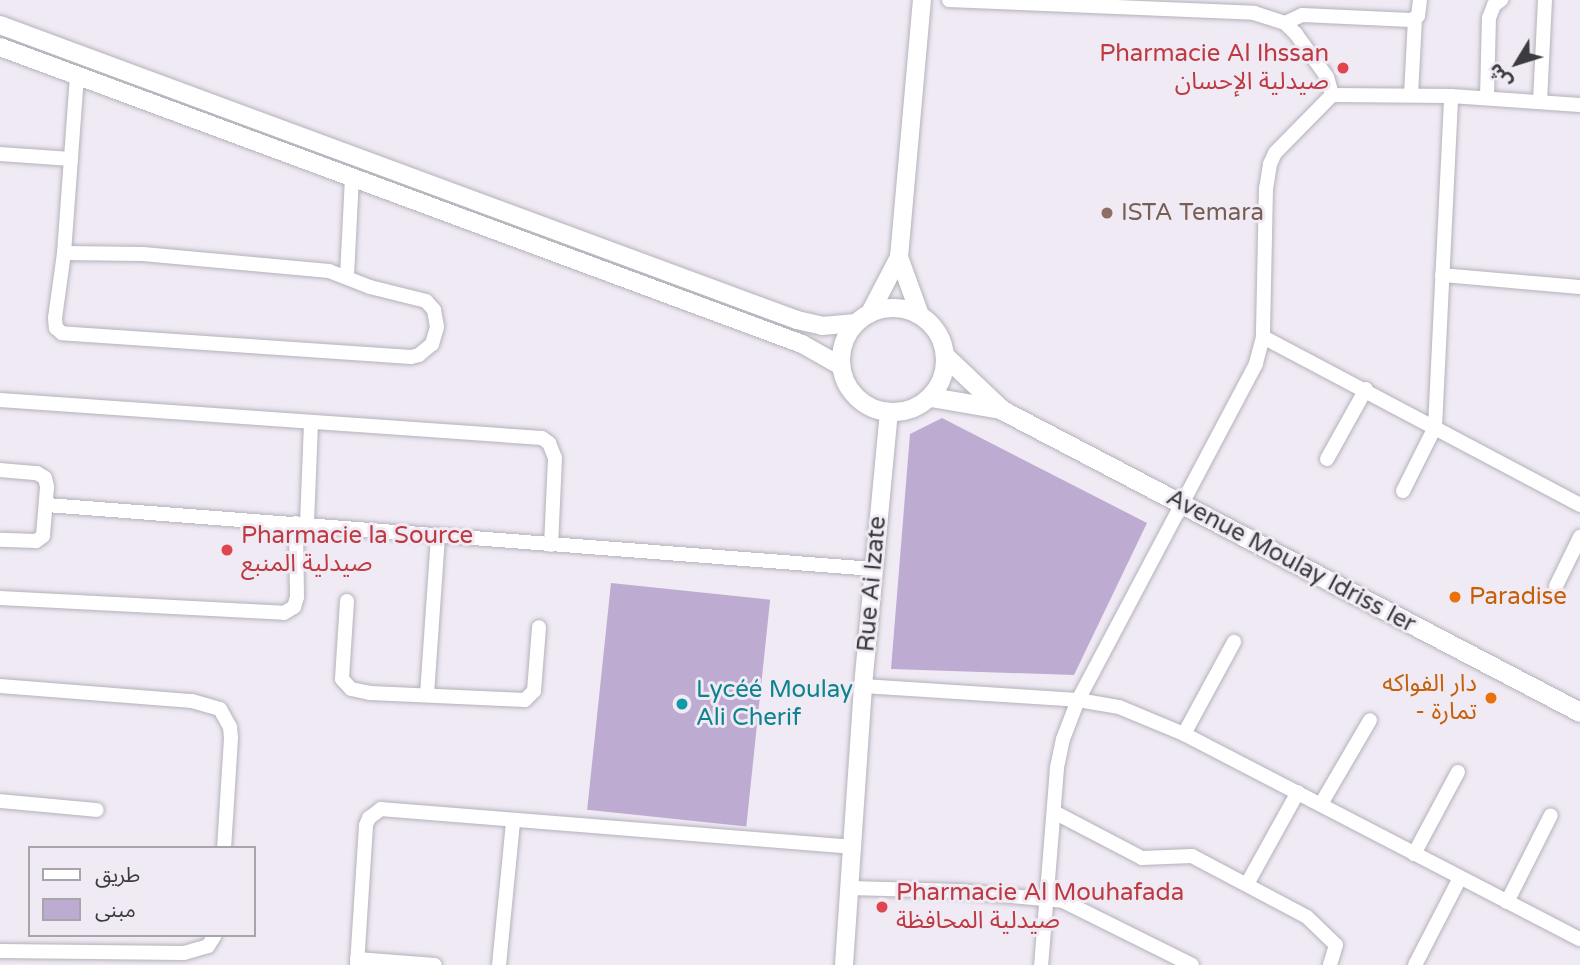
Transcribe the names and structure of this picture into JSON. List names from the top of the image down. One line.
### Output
{"streets":{"main road":["Avenue Moulay Idriss Ier"],"street":["Rue Ai Izate"]},"places":["Pharmacie Al Ihssan صيدلية الإحسان","ISTA Temara","Pharmacie la Source صيدلية المنبع","Paradise","دار الفواكه - تمارة","Lycéé Moulay Ali Cherif","Pharmacie Al Mouhafada صيدلية المحافظة"],"legend":["طريق","مبنى"],"north":"bottom left"}
